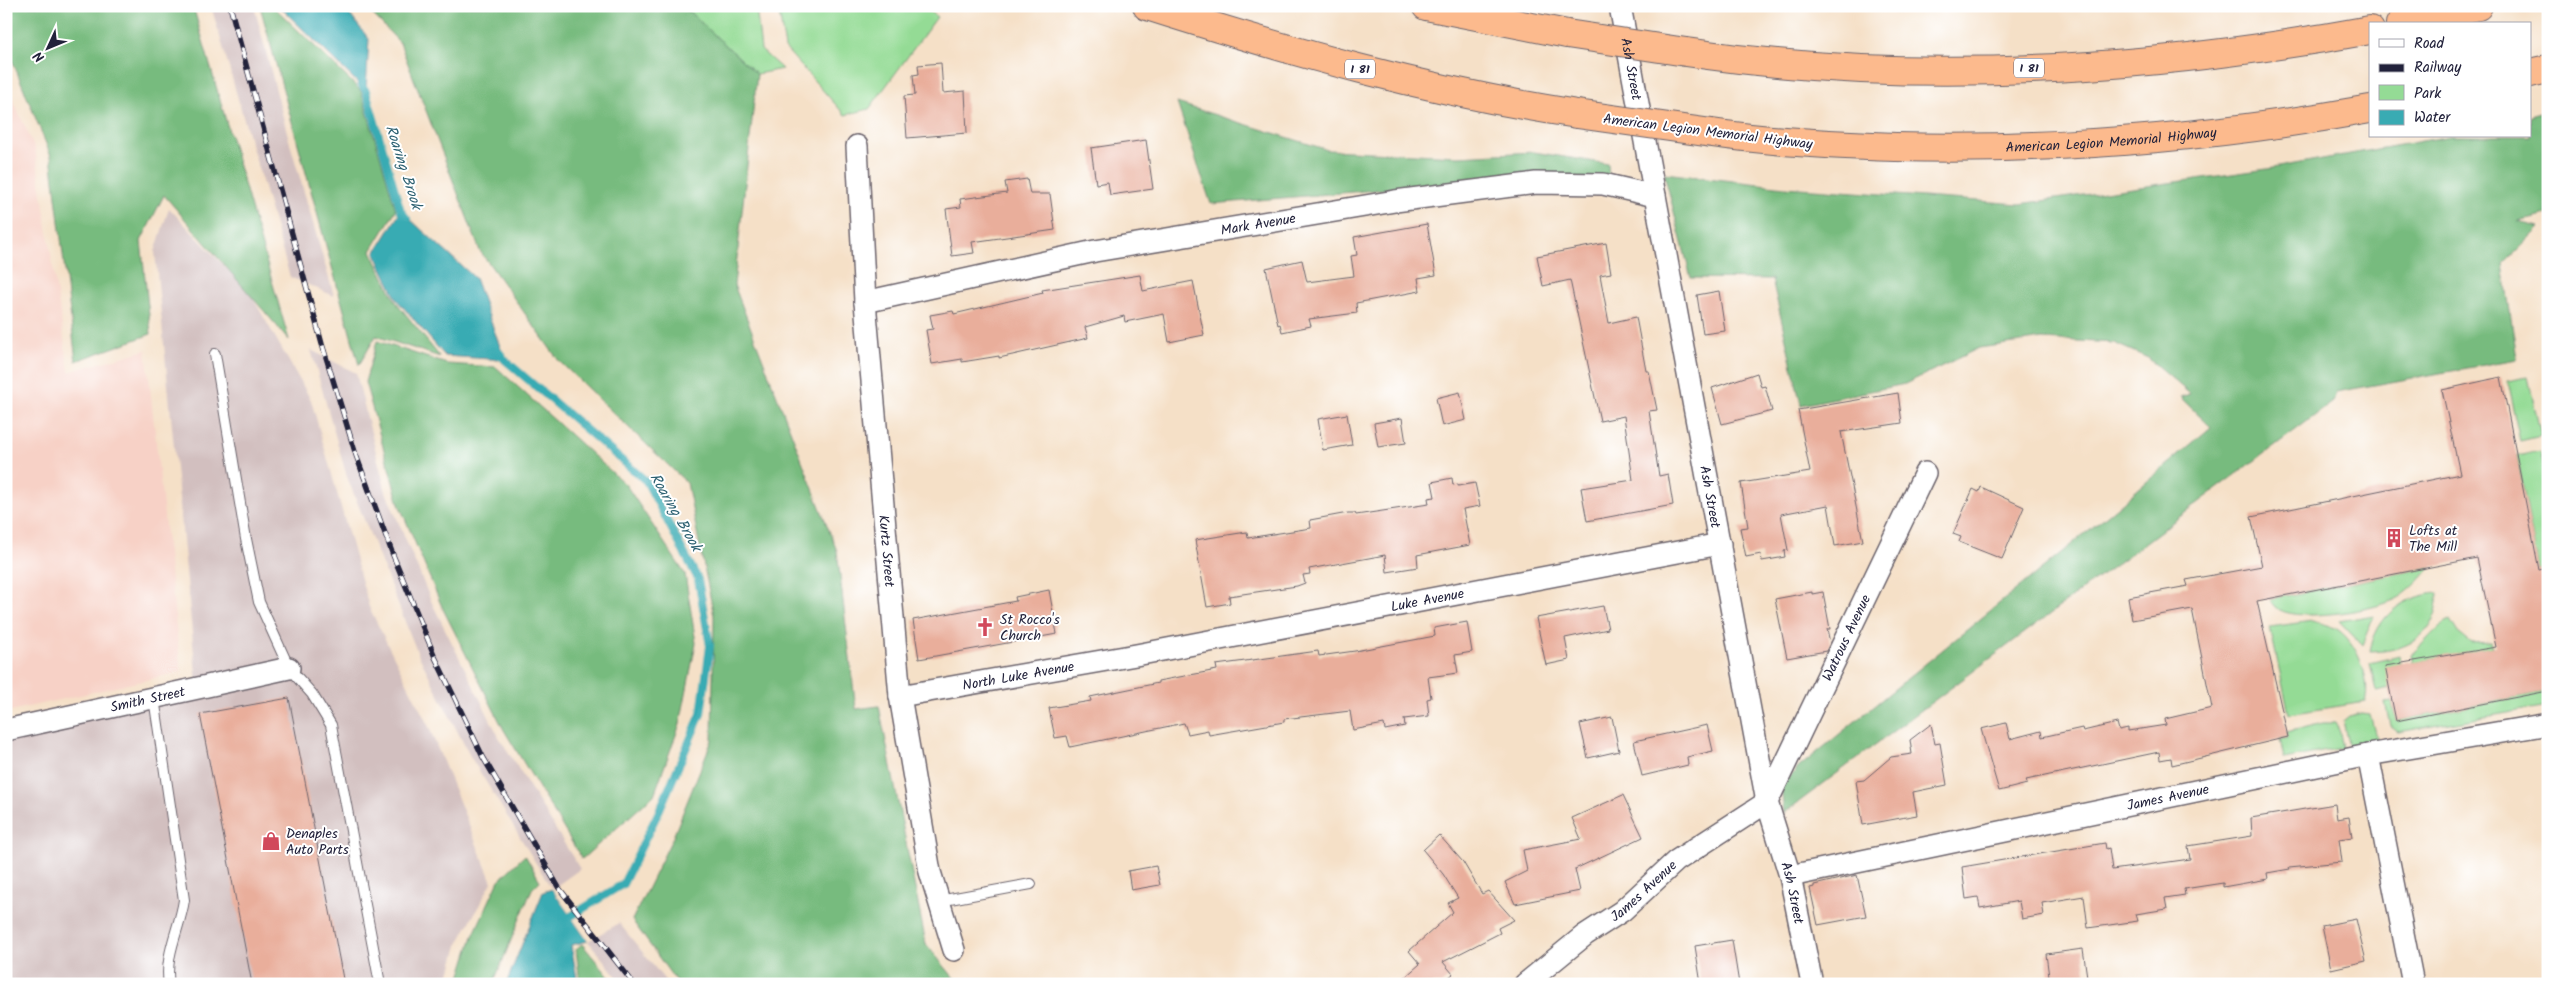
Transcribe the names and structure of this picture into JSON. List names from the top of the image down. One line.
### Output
{"streets":{"highway":["I 81","American Legion Memorial Highway"],"street":["Ash Street","Mark Avenue","Kurtz Street","Luke Avenue","Watrous Avenue","North Luke Avenue","Smith Street","James Avenue"]},"crossings":[["Ash Street","Mark Avenue"],["Ash Street","Luke Avenue"],["Ash Street","Watrous Avenue"],["Ash Street","James Avenue"],["Mark Avenue","Kurtz Street"],["Kurtz Street","North Luke Avenue"],["Luke Avenue","North Luke Avenue"],["Watrous Avenue","James Avenue"]],"water":["Roaring Brook"],"places":{"building":["Lofts at The Mill"],"church":["St Rocco's Church"],"shop":["Denaples Auto Parts"]},"legend":["Road","Railway","Park","Water"],"north":"bottom left"}
